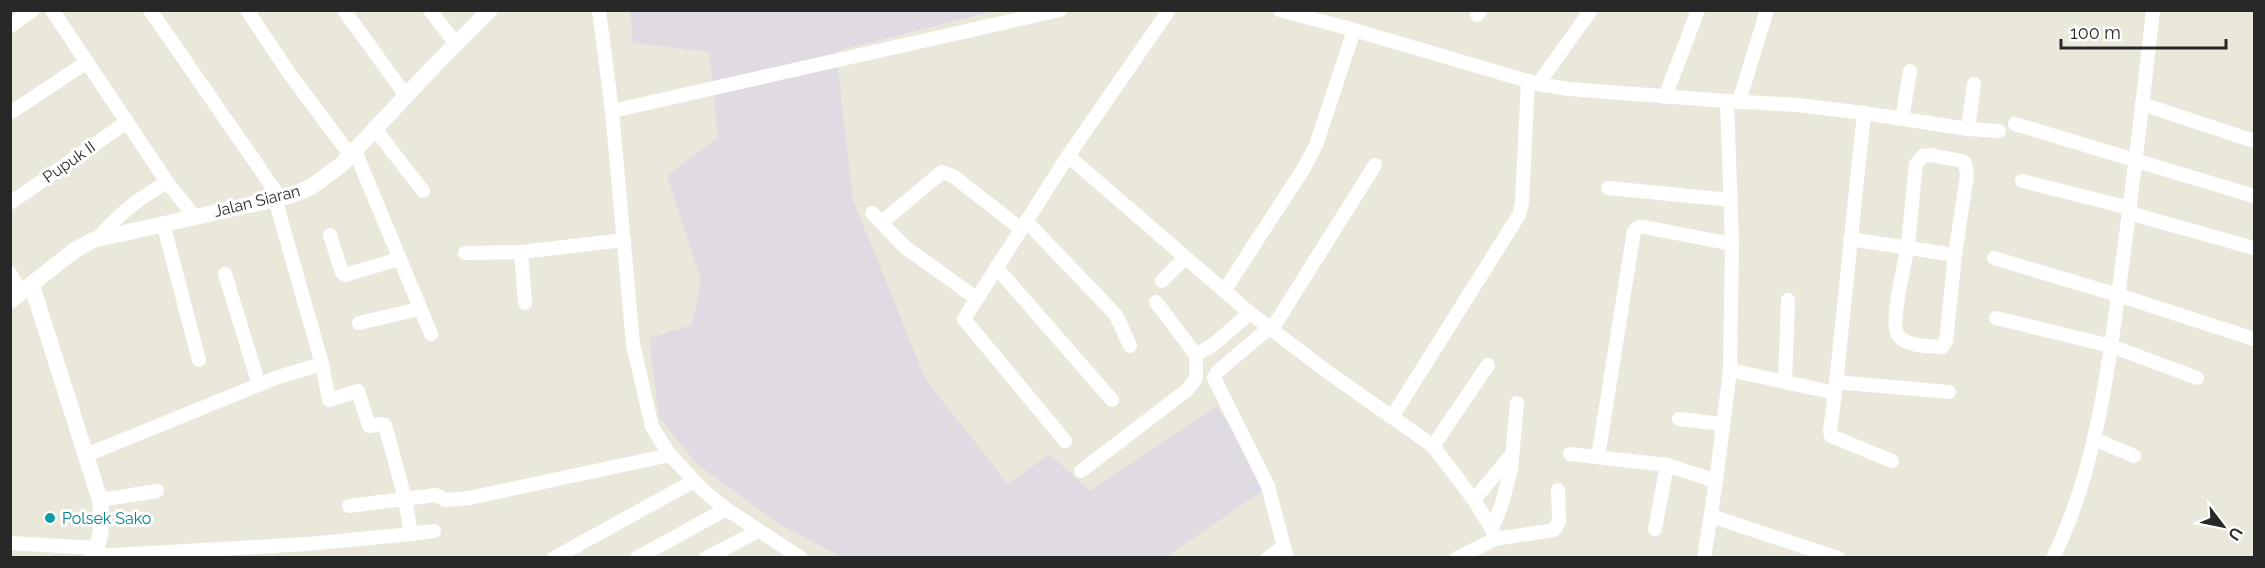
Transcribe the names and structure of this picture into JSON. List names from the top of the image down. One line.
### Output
{"streets":{"street":["Pupuk II","Jalan Siaran"]},"places":["Polsek Sako"],"scale_bar":"100 m","north":"bottom right"}
